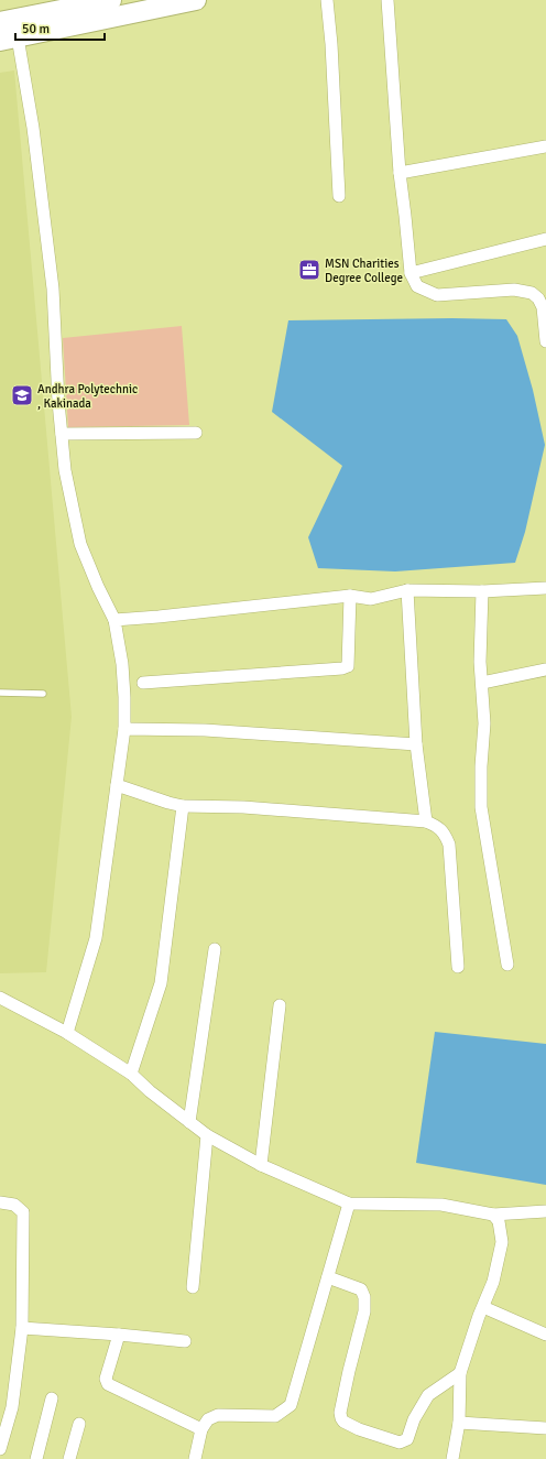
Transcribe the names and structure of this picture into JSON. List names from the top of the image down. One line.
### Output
{"places":{"office":["MSN Charities Degree College"],"school or university":["Andhra Polytechnic , Kakinada"]},"scale_bar":"50 m"}
